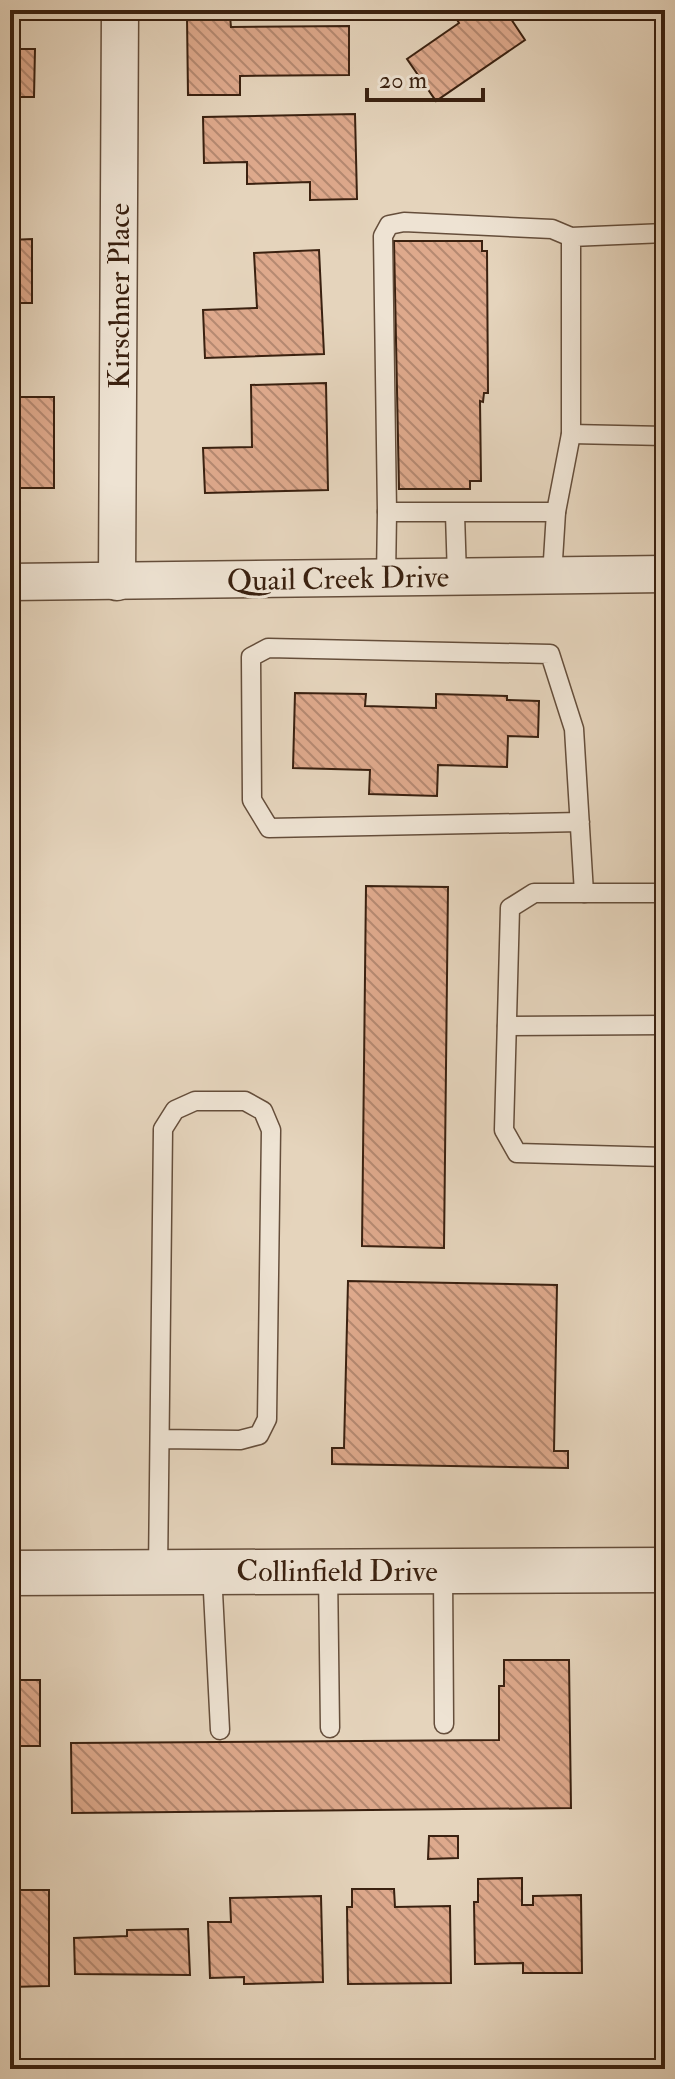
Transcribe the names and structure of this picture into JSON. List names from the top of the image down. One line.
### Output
{"streets":{"street":["Kirschner Place","Quail Creek Drive","Collinfield Drive"]},"crossings":[["Kirschner Place","Quail Creek Drive"]],"scale_bar":"20 m"}
